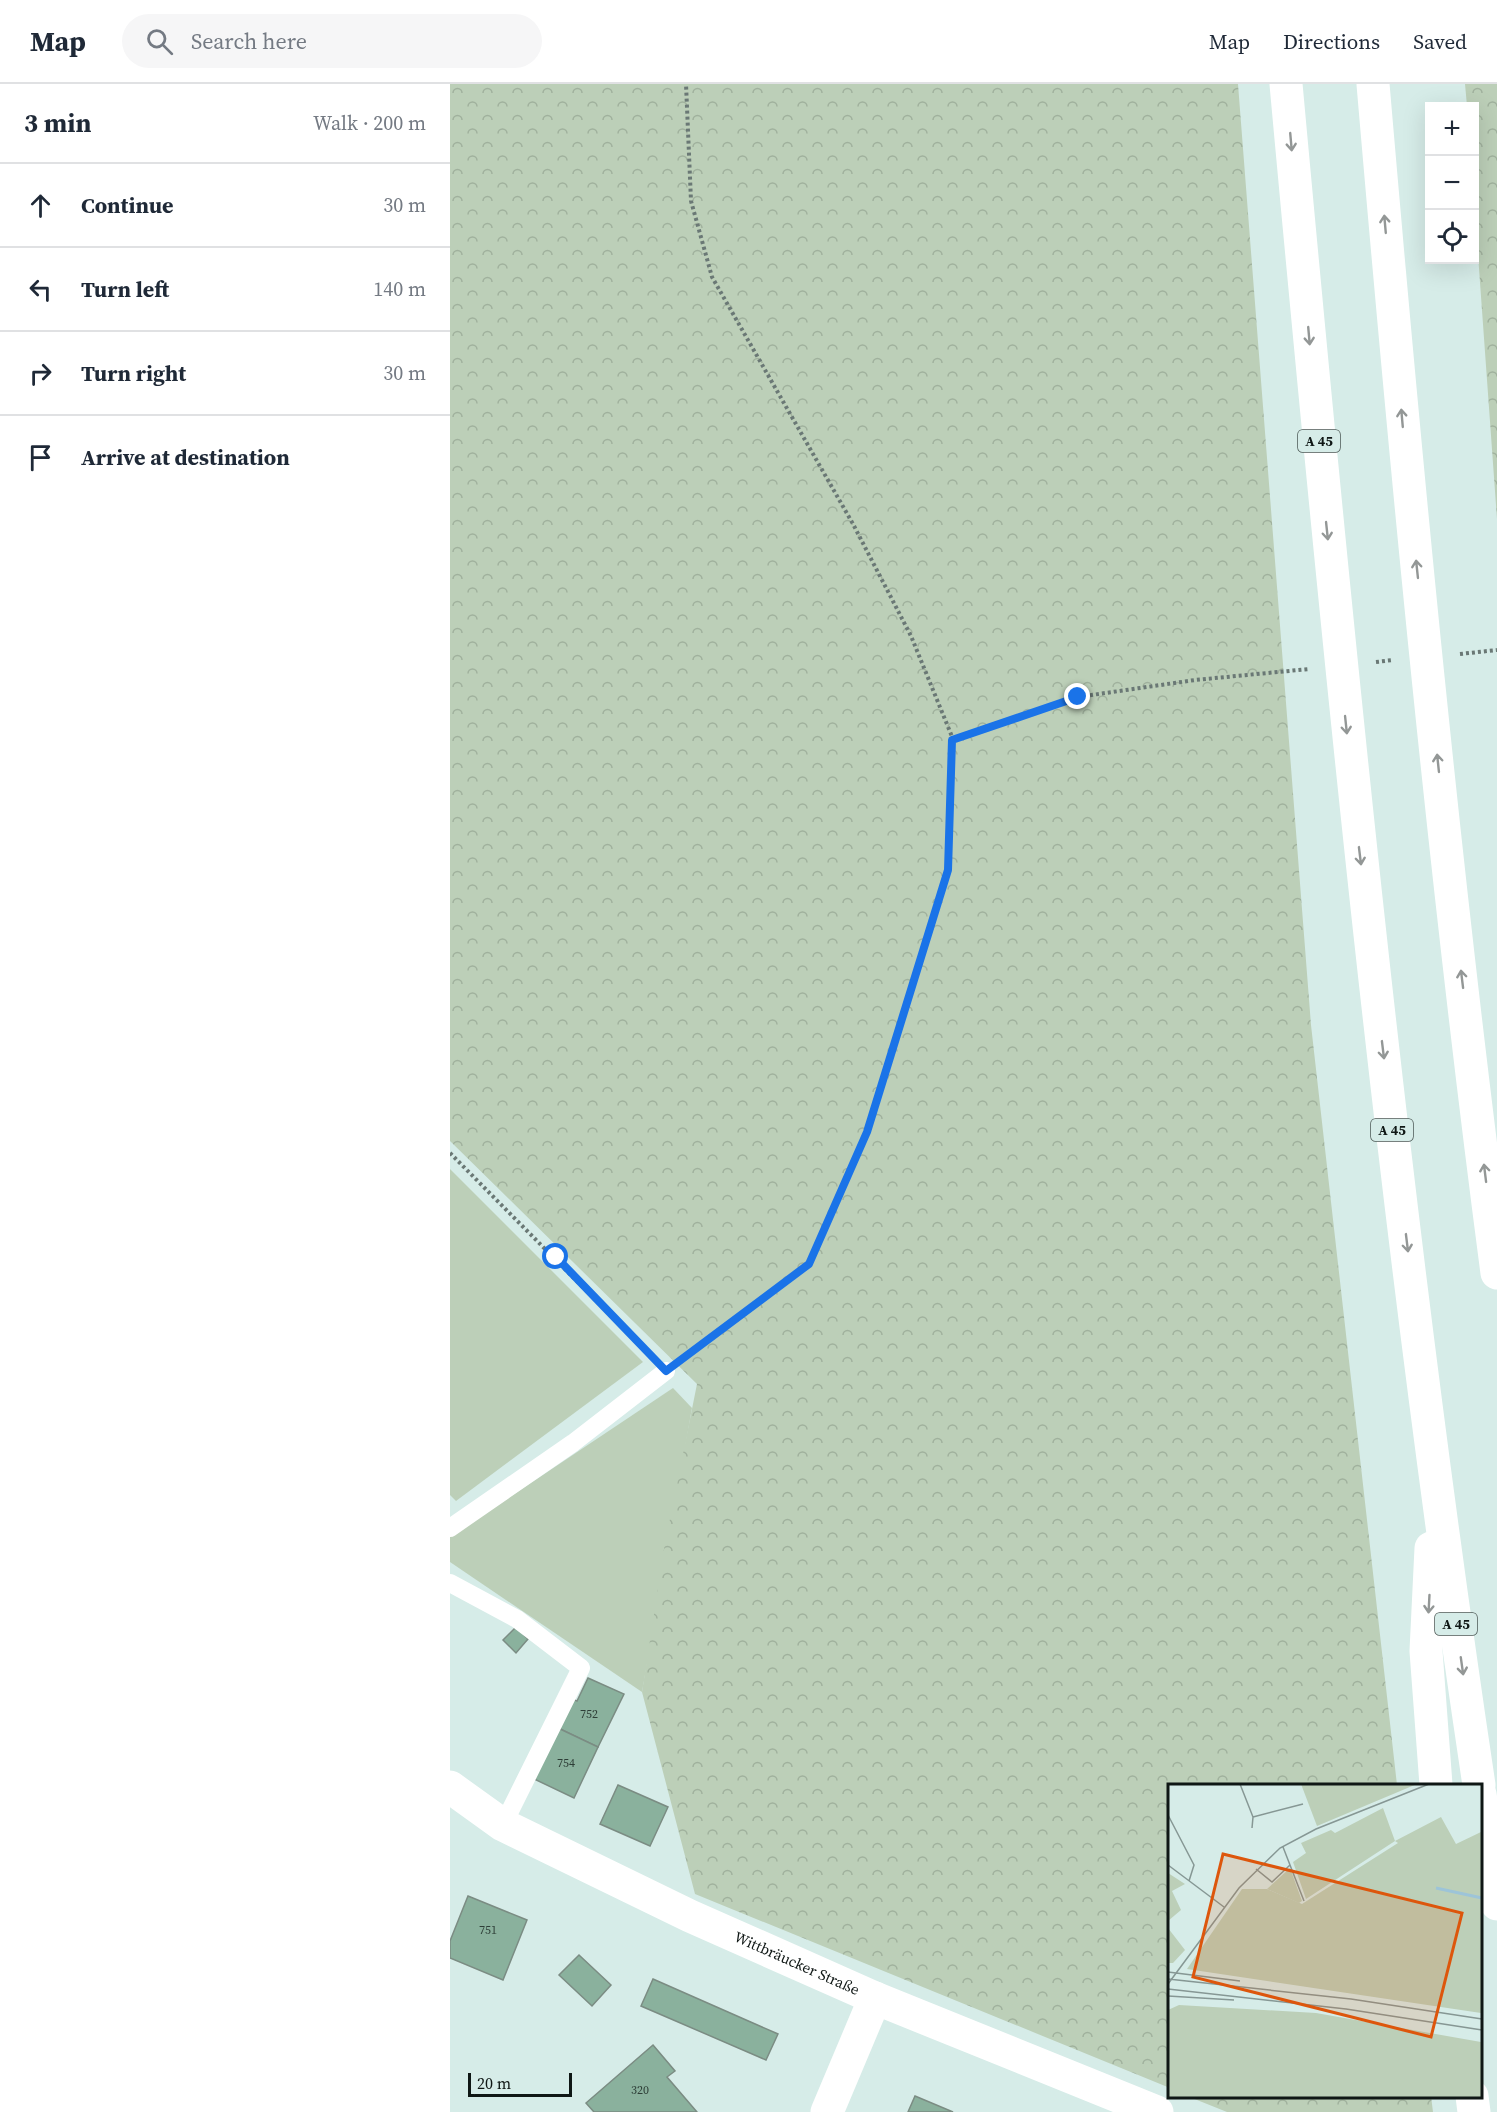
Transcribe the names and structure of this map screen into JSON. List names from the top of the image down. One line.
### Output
{"streets":{"main road":["A 45","Wittbräucker Straße"]},"house_numbers":["752","754","751","320"],"scale_bar":"20 m","page":{"header":"Map","search":"Search here","nav":["Map","Directions","Saved"],"heading":["3 min","Walk · 200 m"],"map_buttons":["+","−"],"list":[["Continue","30 m"],["Turn left","140 m"],["Turn right","30 m"],"Arrive at destination"],"scale":"20 m"}}
